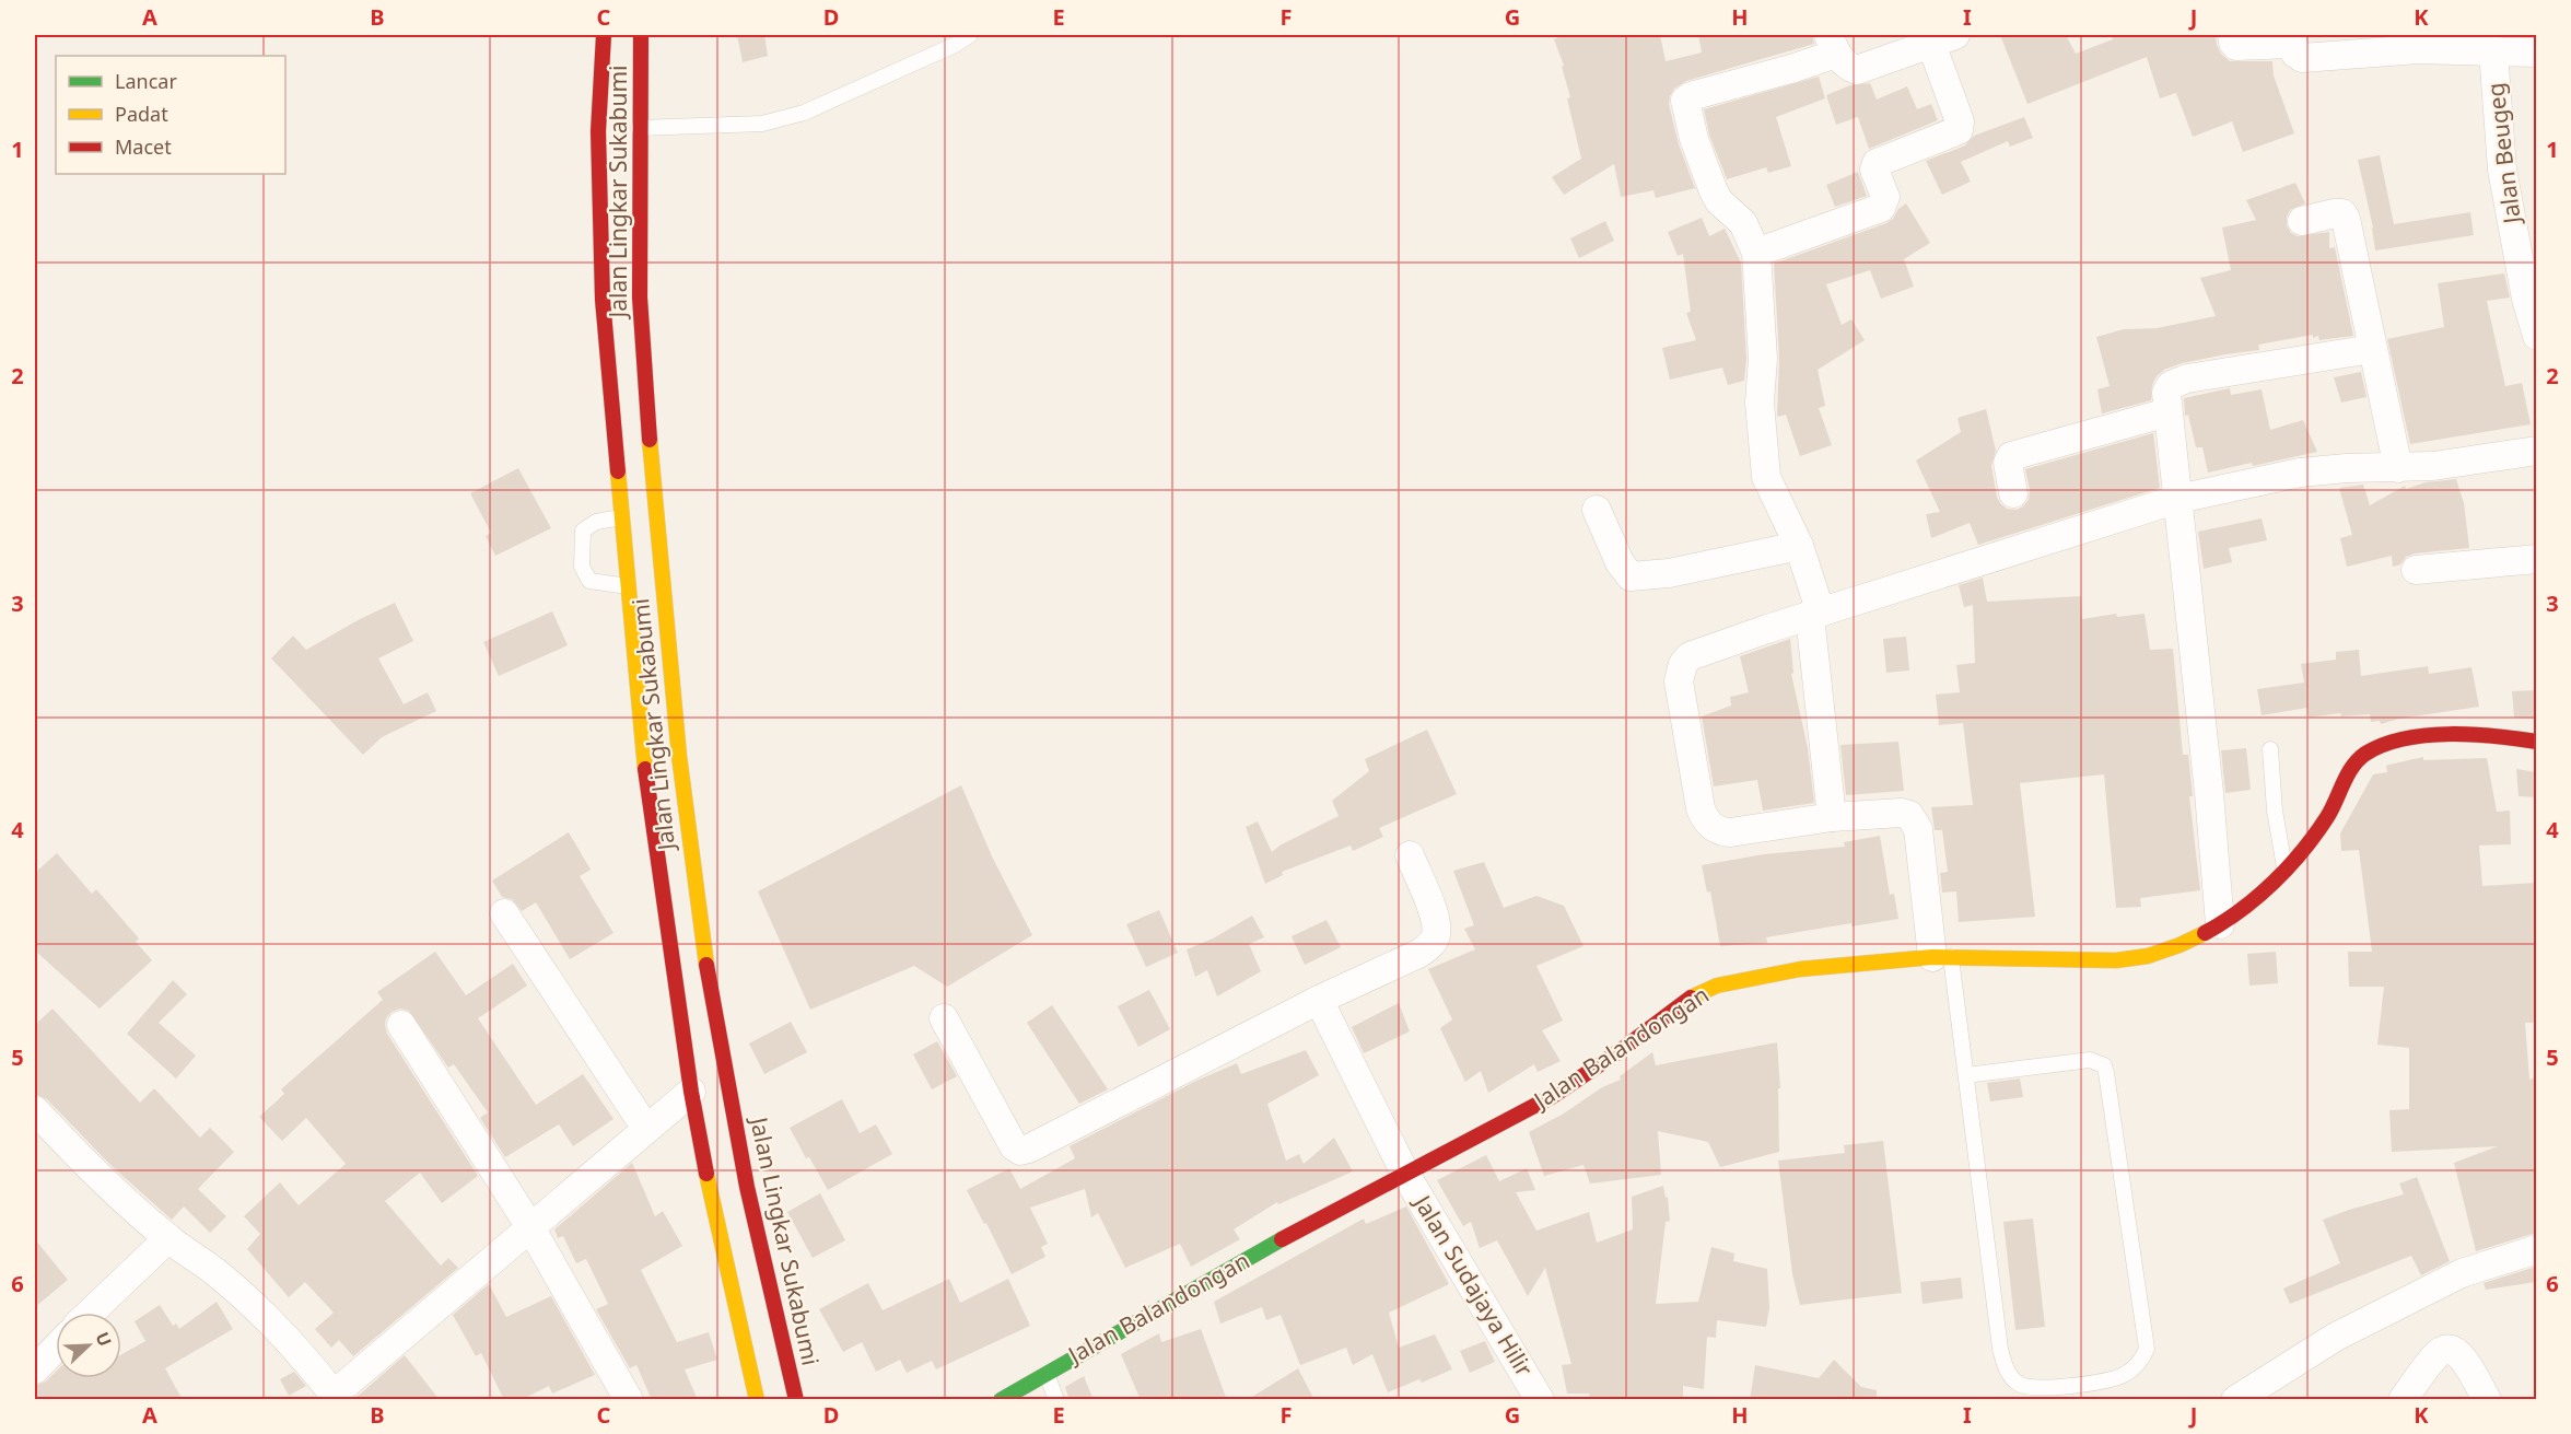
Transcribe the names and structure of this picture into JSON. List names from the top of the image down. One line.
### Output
{"streets":{"main road":["Jalan Lingkar Sukabumi","Jalan Balandongan"],"street":["Jalan Beugeg","Jalan Sudajaya Hilir"]},"crossings":[["Jalan Balandongan","Jalan Sudajaya Hilir"]],"legend":["Lancar","Padat","Macet"],"north":"top right","grid":{"columns":["A","B","C","D","E","F","G","H","I","J","K"],"rows":["1","2","3","4","5","6"]}}
